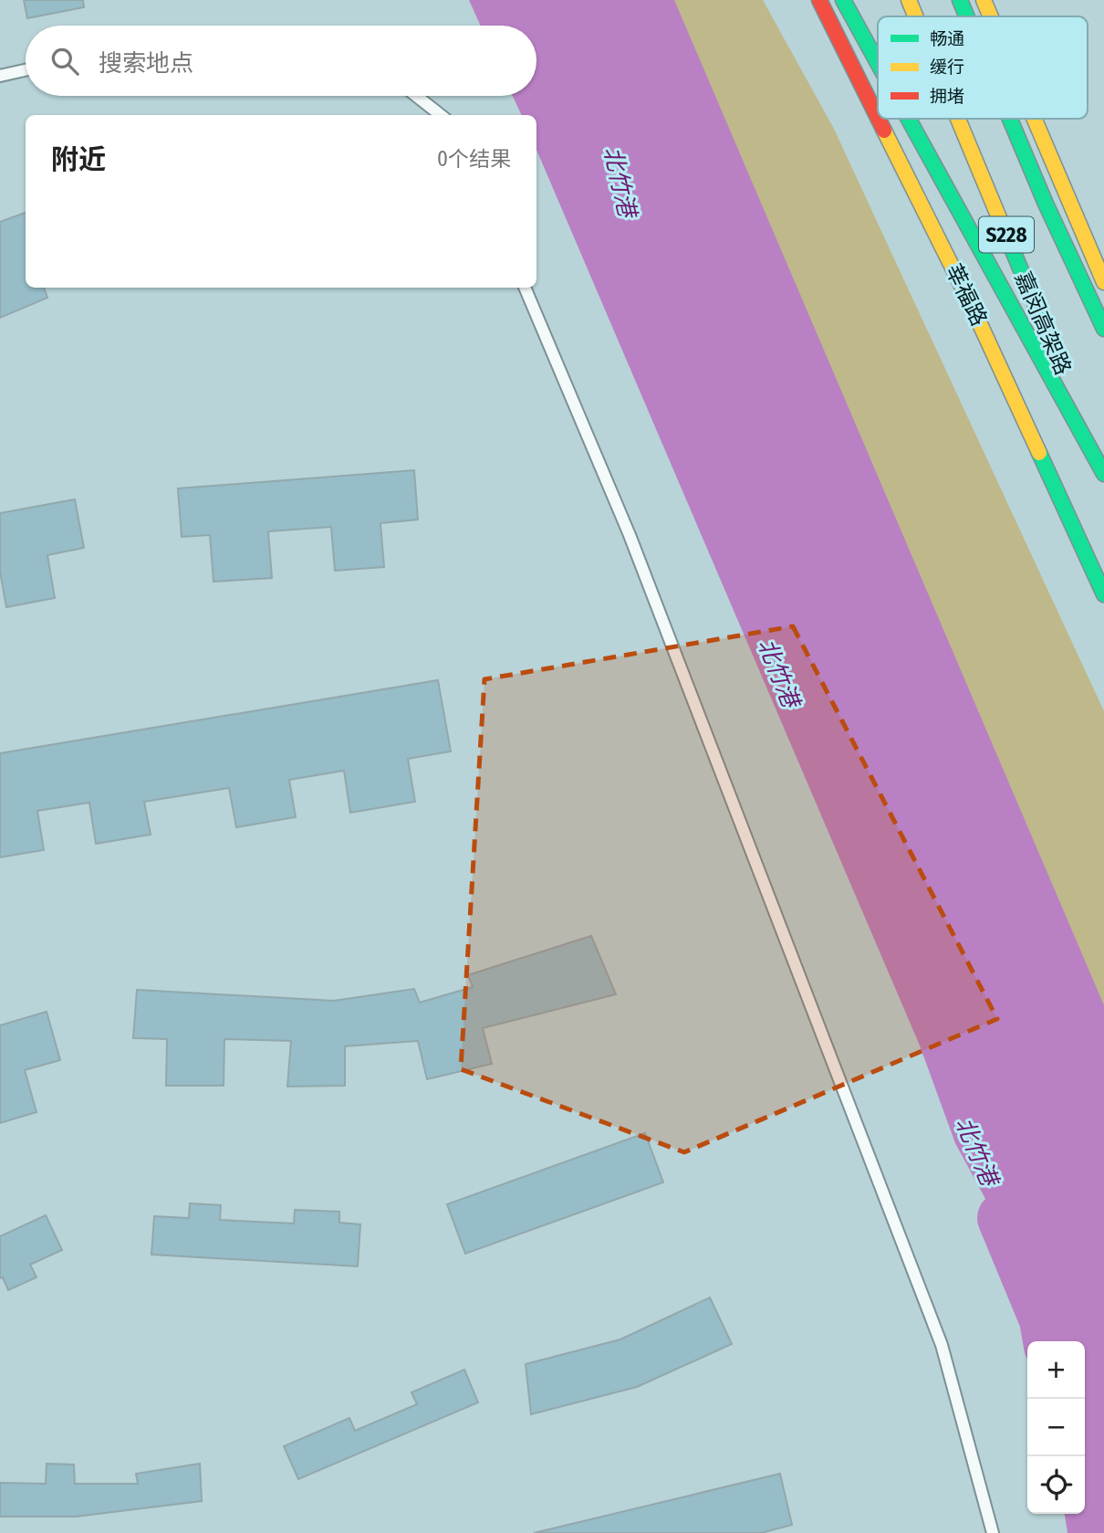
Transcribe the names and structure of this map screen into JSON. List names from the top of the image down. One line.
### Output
{"streets":{"main road":["S228","莘福路","嘉闵高架路"]},"water":["北竹港"],"legend":["畅通","缓行","拥堵"],"page":{"search":"搜索地点","heading":["附近","0个结果"],"map_buttons":["+","−"]}}
